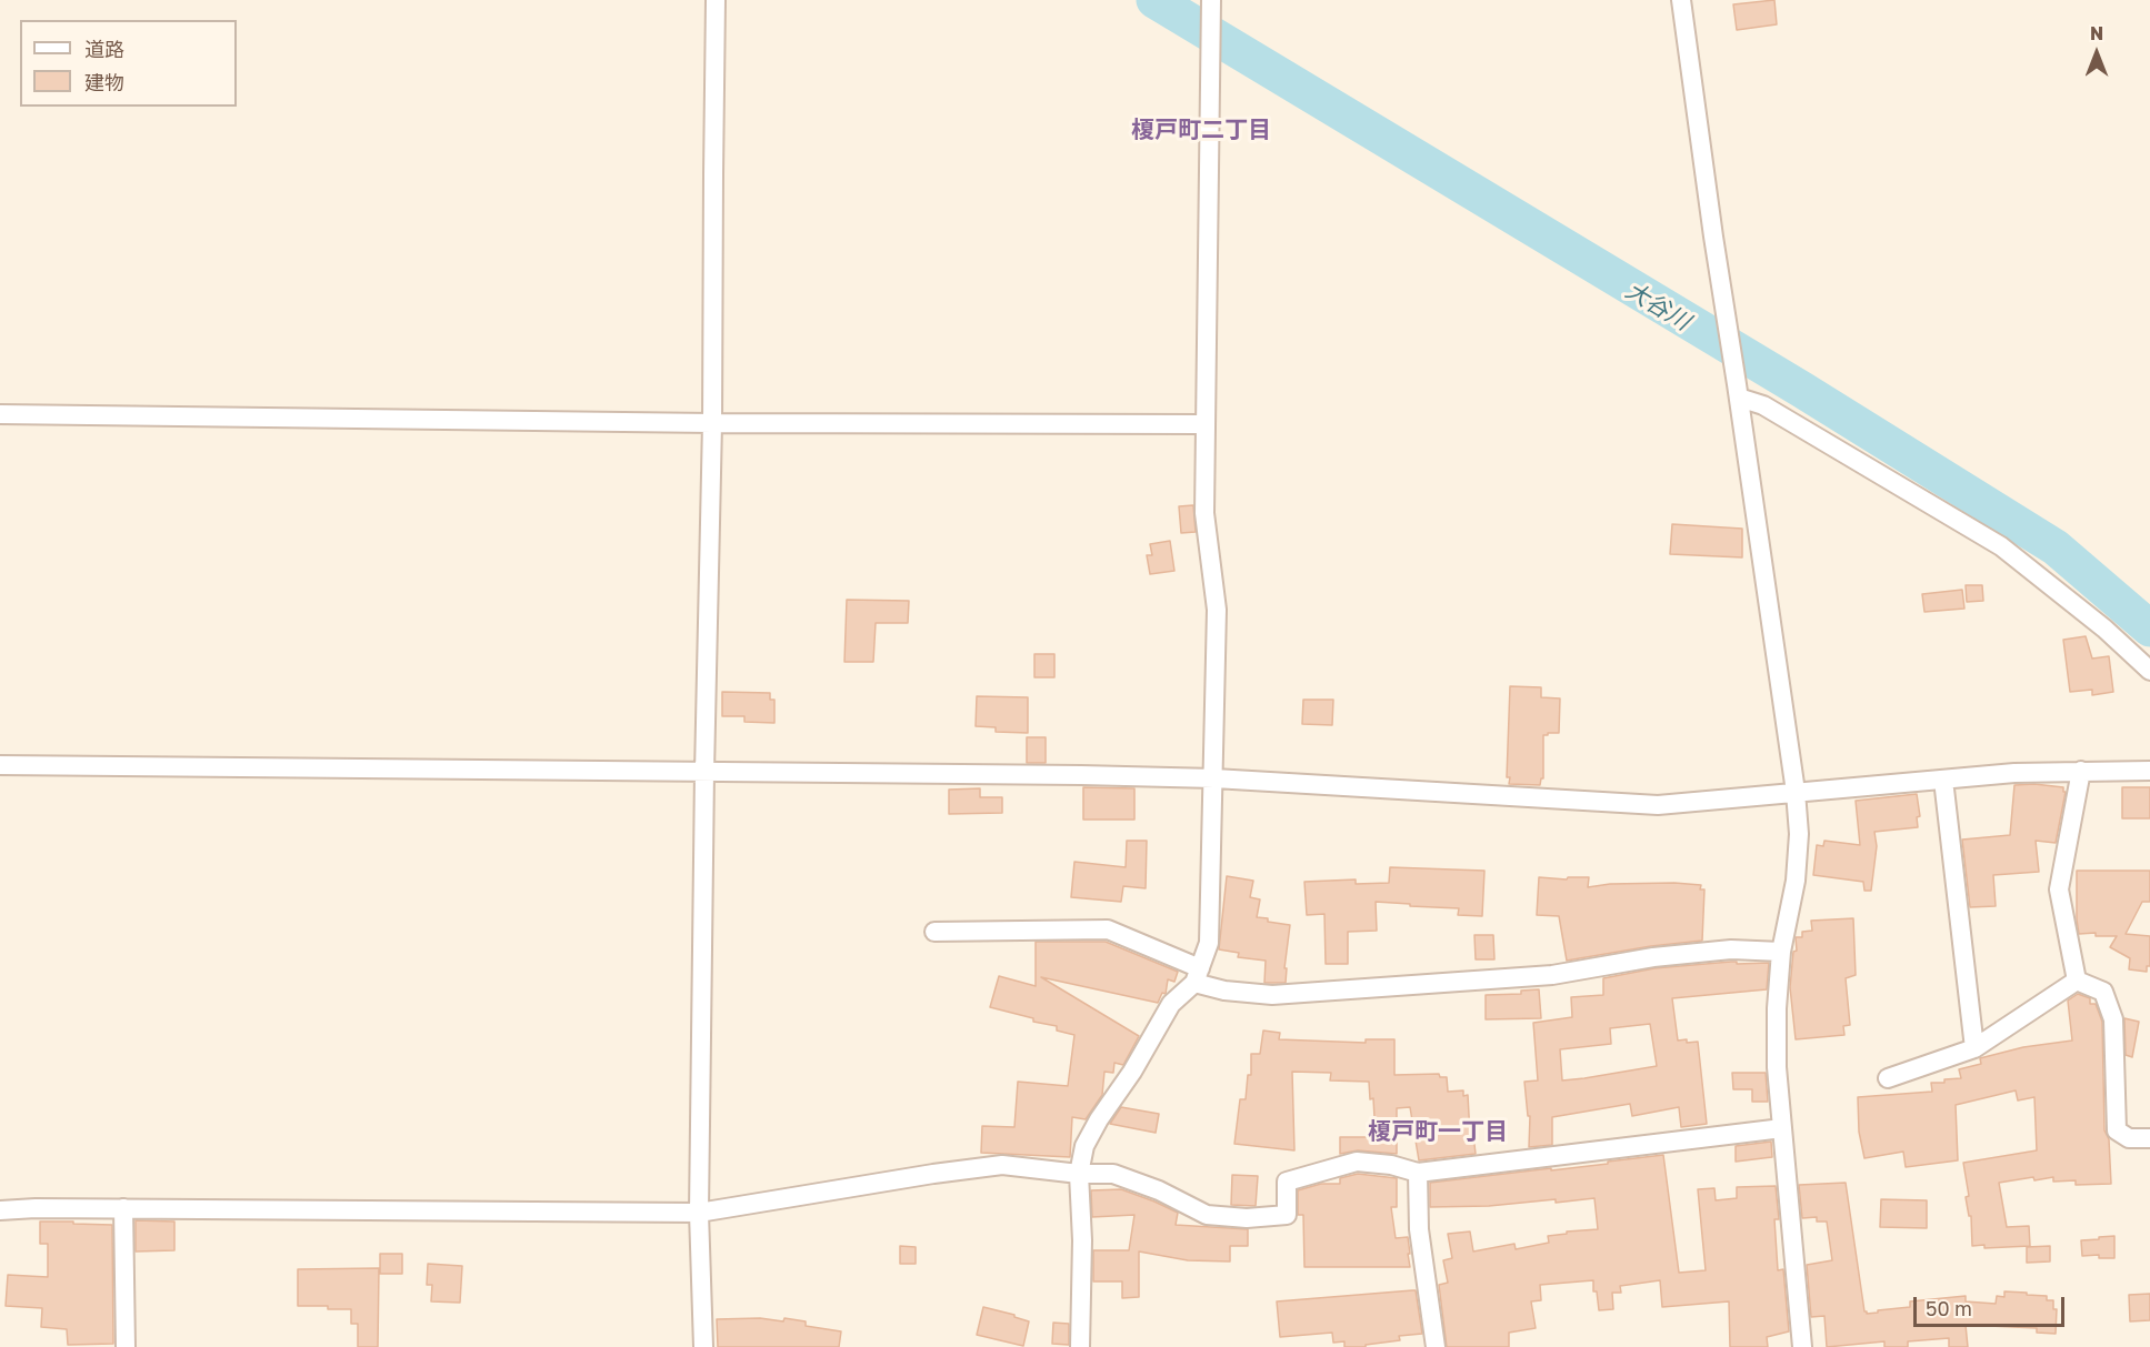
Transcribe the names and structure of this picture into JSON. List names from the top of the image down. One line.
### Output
{"districts":["榎戸町二丁目","榎戸町一丁目"],"water":["大谷川"],"legend":["道路","建物"],"scale_bar":"50 m","north":"top"}
